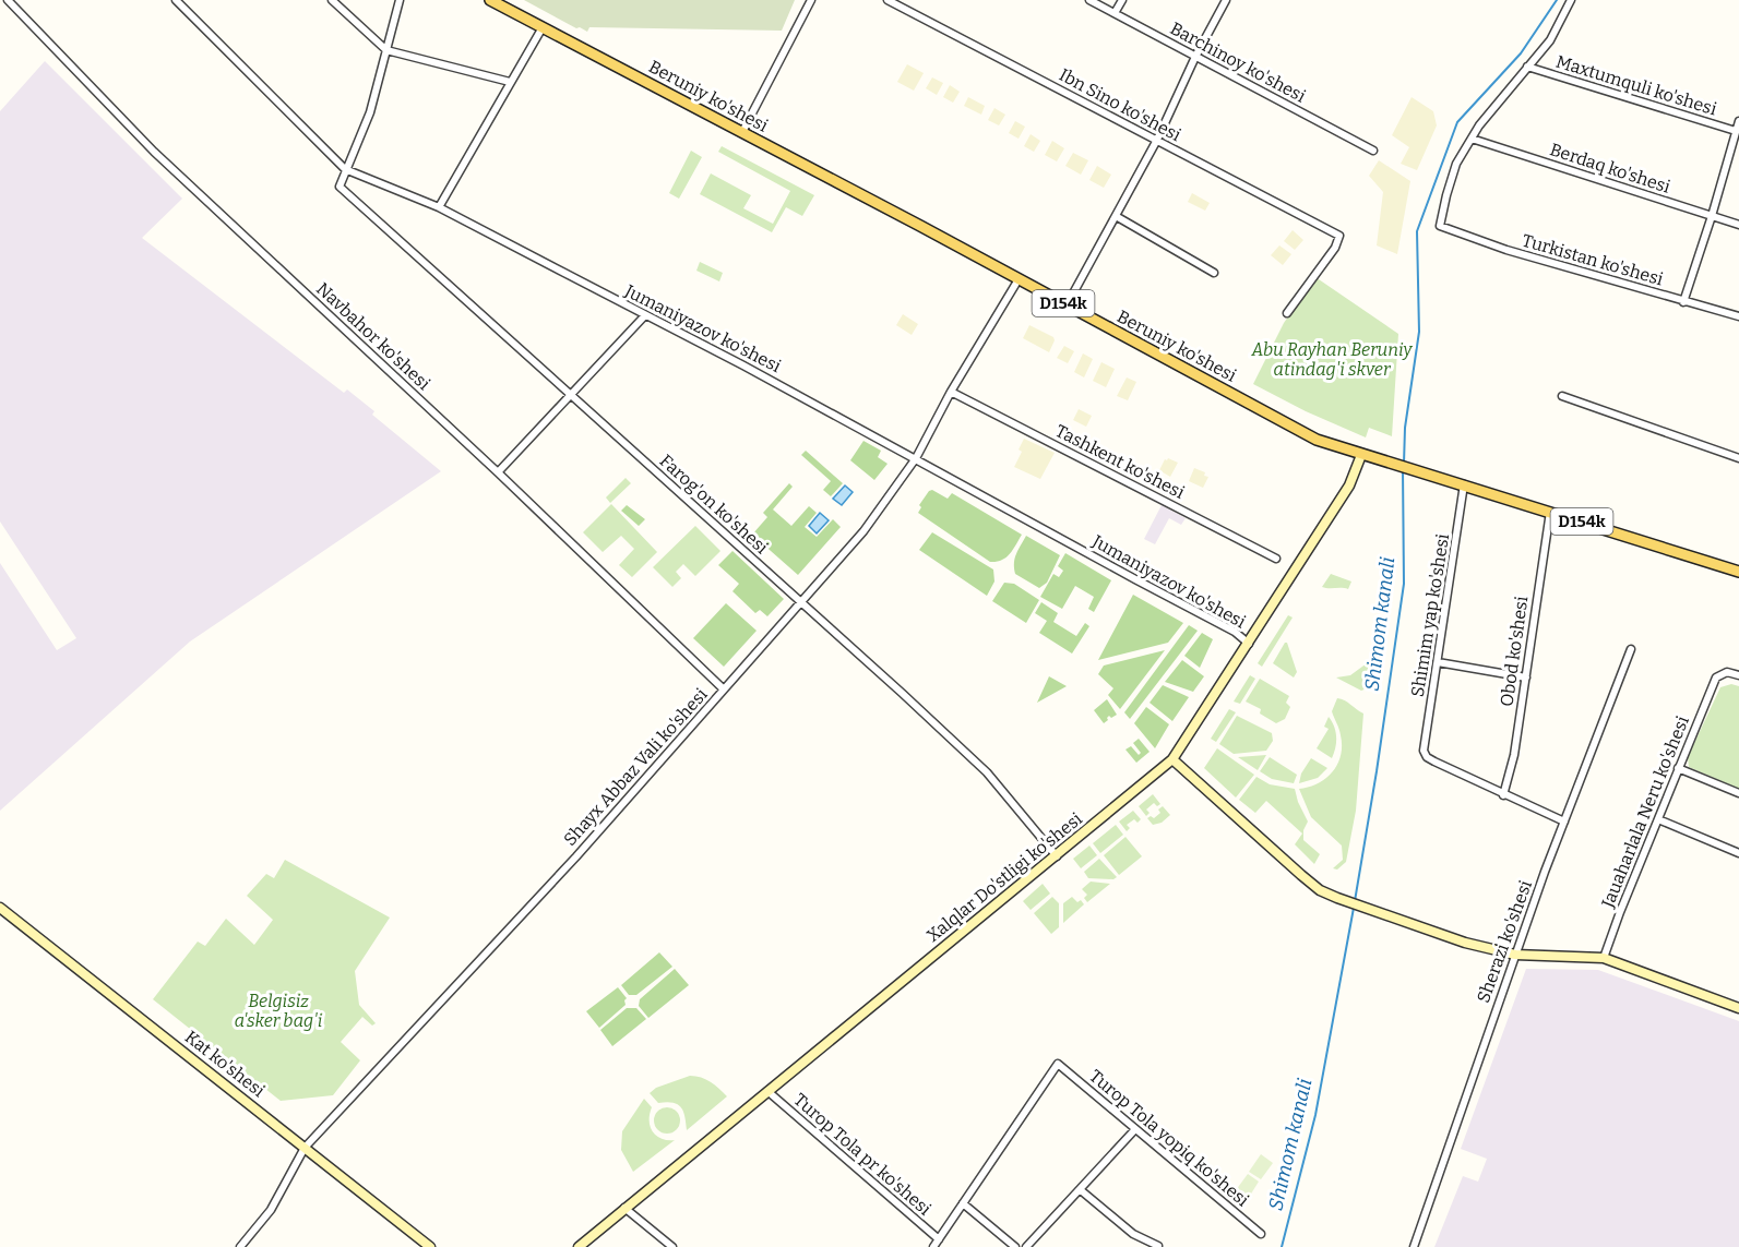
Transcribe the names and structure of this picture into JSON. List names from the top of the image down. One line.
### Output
{"streets":{"main road":["Beruniy ko'shesi","D154k"],"street":["Barchinoy ko'shesi","Maxtumquli ko'shesi","Ibn Sino ko'shesi","Berdaq ko'shesi","Turkistan ko'shesi","Jumaniyazov ko'shesi","Navbahor ko'shesi","Tashkent ko'shesi","Farog'on ko'shesi","Shimim yap ko'shesi","Obod ko'shesi","Shayx Abbaz Vali ko'shesi","Jauaharlala Neru ko'shesi","Xalqlar Do'stligi ko'shesi","Sherazi ko'shesi","Kat ko'shesi","Turop Tola yopiq ko'shesi","Turop Tola pr ko'shesi"]},"crossings":[["Beruniy ko'shesi","Shimim yap ko'shesi"],["Beruniy ko'shesi","Obod ko'shesi"],["Beruniy ko'shesi","Shayx Abbaz Vali ko'shesi"],["Beruniy ko'shesi","Xalqlar Do'stligi ko'shesi"],["Berdaq ko'shesi","Turkistan ko'shesi"],["Jumaniyazov ko'shesi","Farog'on ko'shesi"],["Jumaniyazov ko'shesi","Shayx Abbaz Vali ko'shesi"],["Jumaniyazov ko'shesi","Xalqlar Do'stligi ko'shesi"],["Navbahor ko'shesi","Shayx Abbaz Vali ko'shesi"],["Tashkent ko'shesi","Shayx Abbaz Vali ko'shesi"],["Farog'on ko'shesi","Shayx Abbaz Vali ko'shesi"],["Farog'on ko'shesi","Xalqlar Do'stligi ko'shesi"],["Shimim yap ko'shesi","Obod ko'shesi"],["Shayx Abbaz Vali ko'shesi","Kat ko'shesi"],["Xalqlar Do'stligi ko'shesi","Turop Tola pr ko'shesi"]],"water":["Shimom kanali"],"parks":["Abu Rayhan Beruniy atindag'i skver","Belgisiz a'sker bag'i"]}
